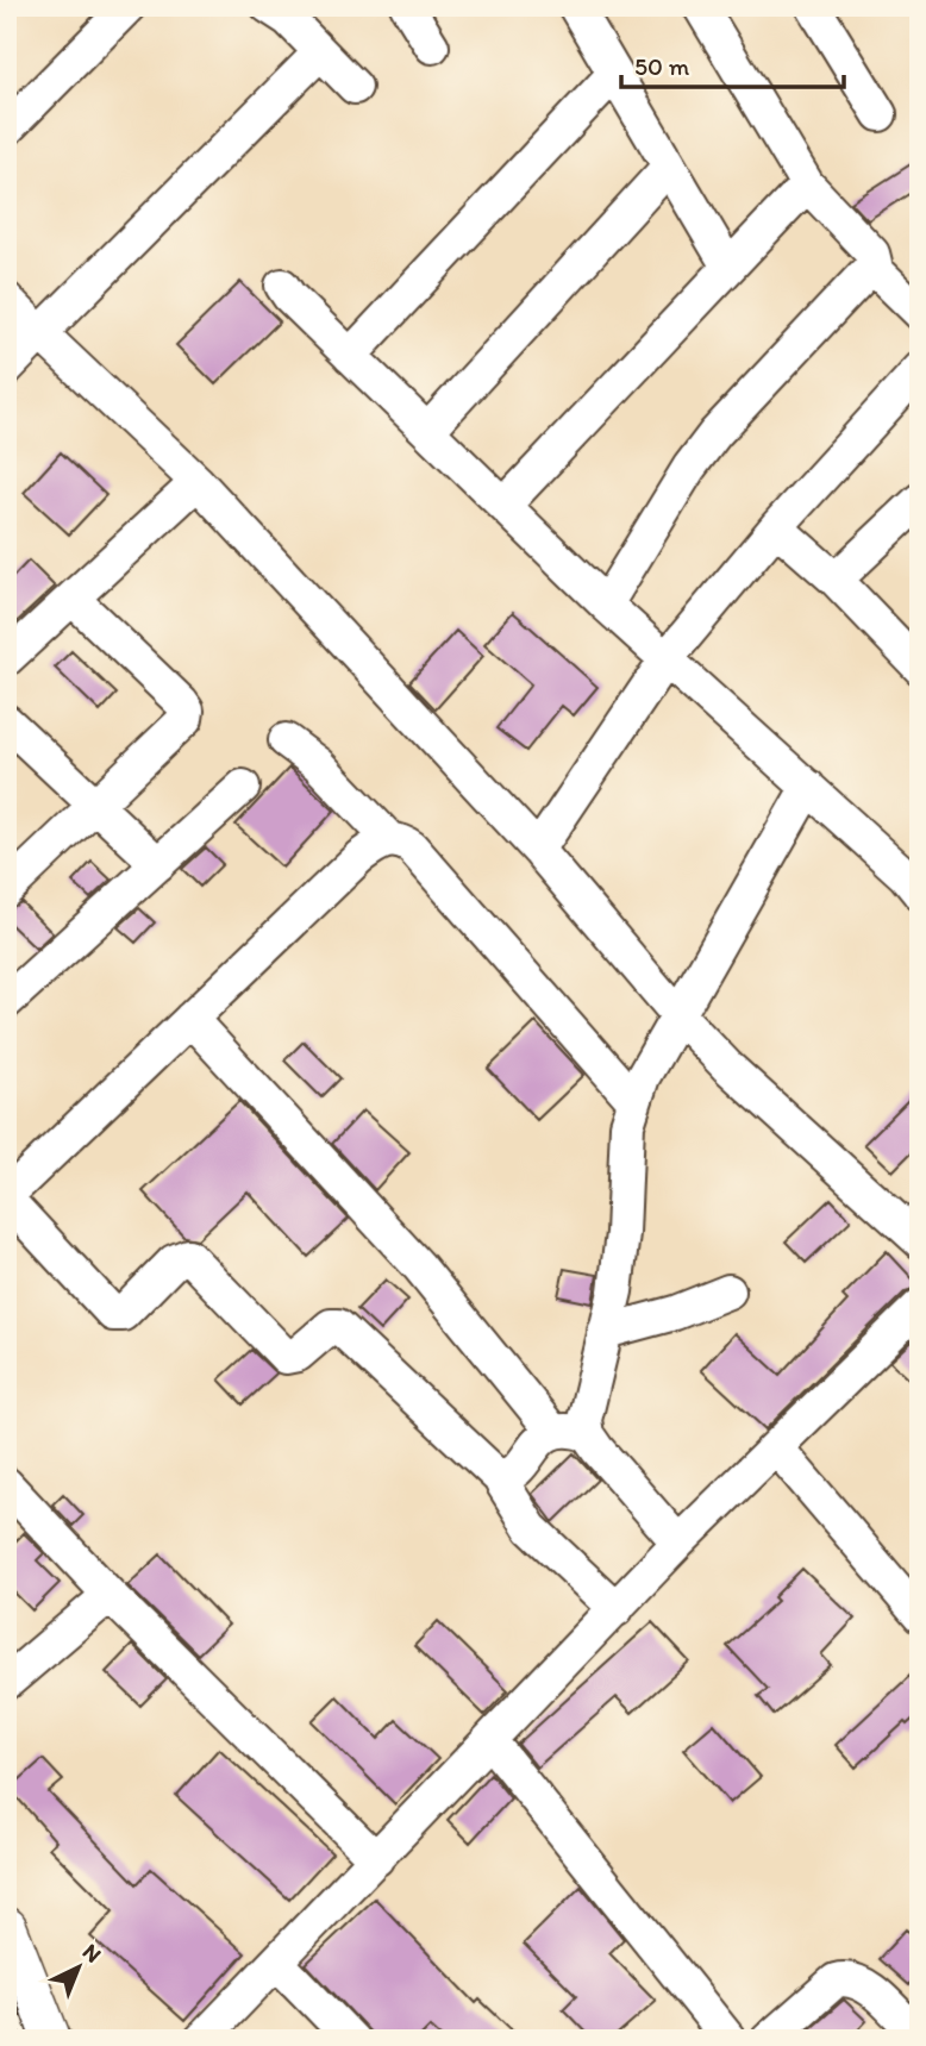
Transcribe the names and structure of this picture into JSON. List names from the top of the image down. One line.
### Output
{"scale_bar":"50 m","north":"top right"}
